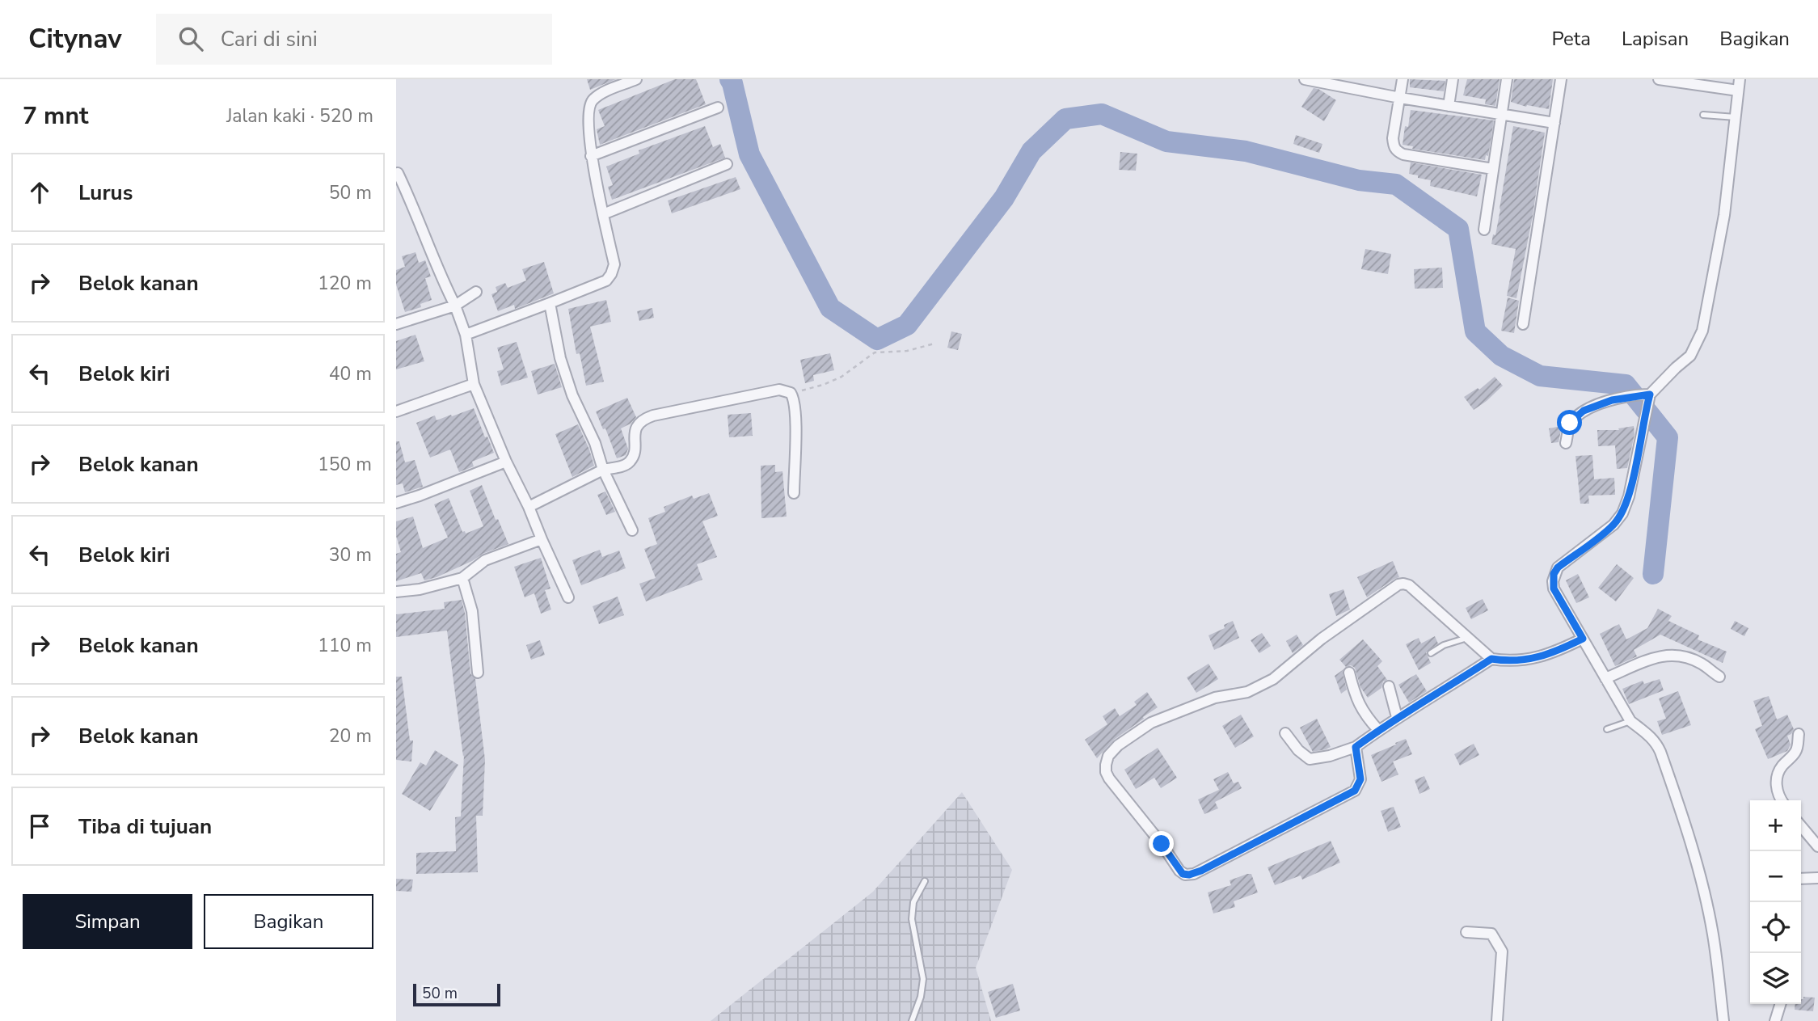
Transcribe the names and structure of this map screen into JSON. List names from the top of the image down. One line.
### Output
{"scale_bar":"50 m","page":{"header":"Citynav","search":"Cari di sini","nav":["Peta","Lapisan","Bagikan"],"heading":["7 mnt","Jalan kaki · 520 m"],"list":[["Lurus","50 m"],["Belok kanan","120 m"],["Belok kiri","40 m"],["Belok kanan","150 m"],["Belok kiri","30 m"],["Belok kanan","110 m"],["Belok kanan","20 m"],"Tiba di tujuan"],"map_buttons":["+","−"],"buttons":["Simpan","Bagikan"],"scale":"50 m"}}
